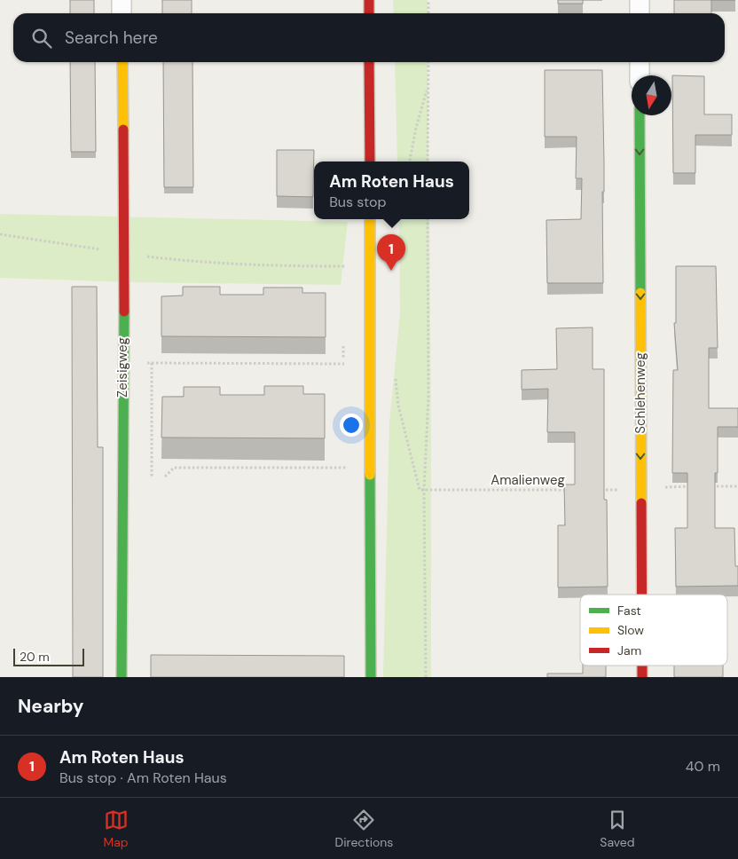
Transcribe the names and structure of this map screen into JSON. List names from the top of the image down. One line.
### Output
{"streets":{"street":["Zeisigweg","Schlehenweg"],"path":["Amalienweg"]},"one_way":["Schlehenweg"],"legend":["Fast","Slow","Jam"],"scale_bar":"20 m","north":"bottom","page":{"search":"Search here","popup":["Am Roten Haus","Bus stop"],"pins":"1","scale":"20 m","heading":"Nearby","list":[{"mark":"1","name":"Am Roten Haus","note":"Bus stop · Am Roten Haus","value":"40 m"}],"nav":["Map","Directions","Saved"]}}
